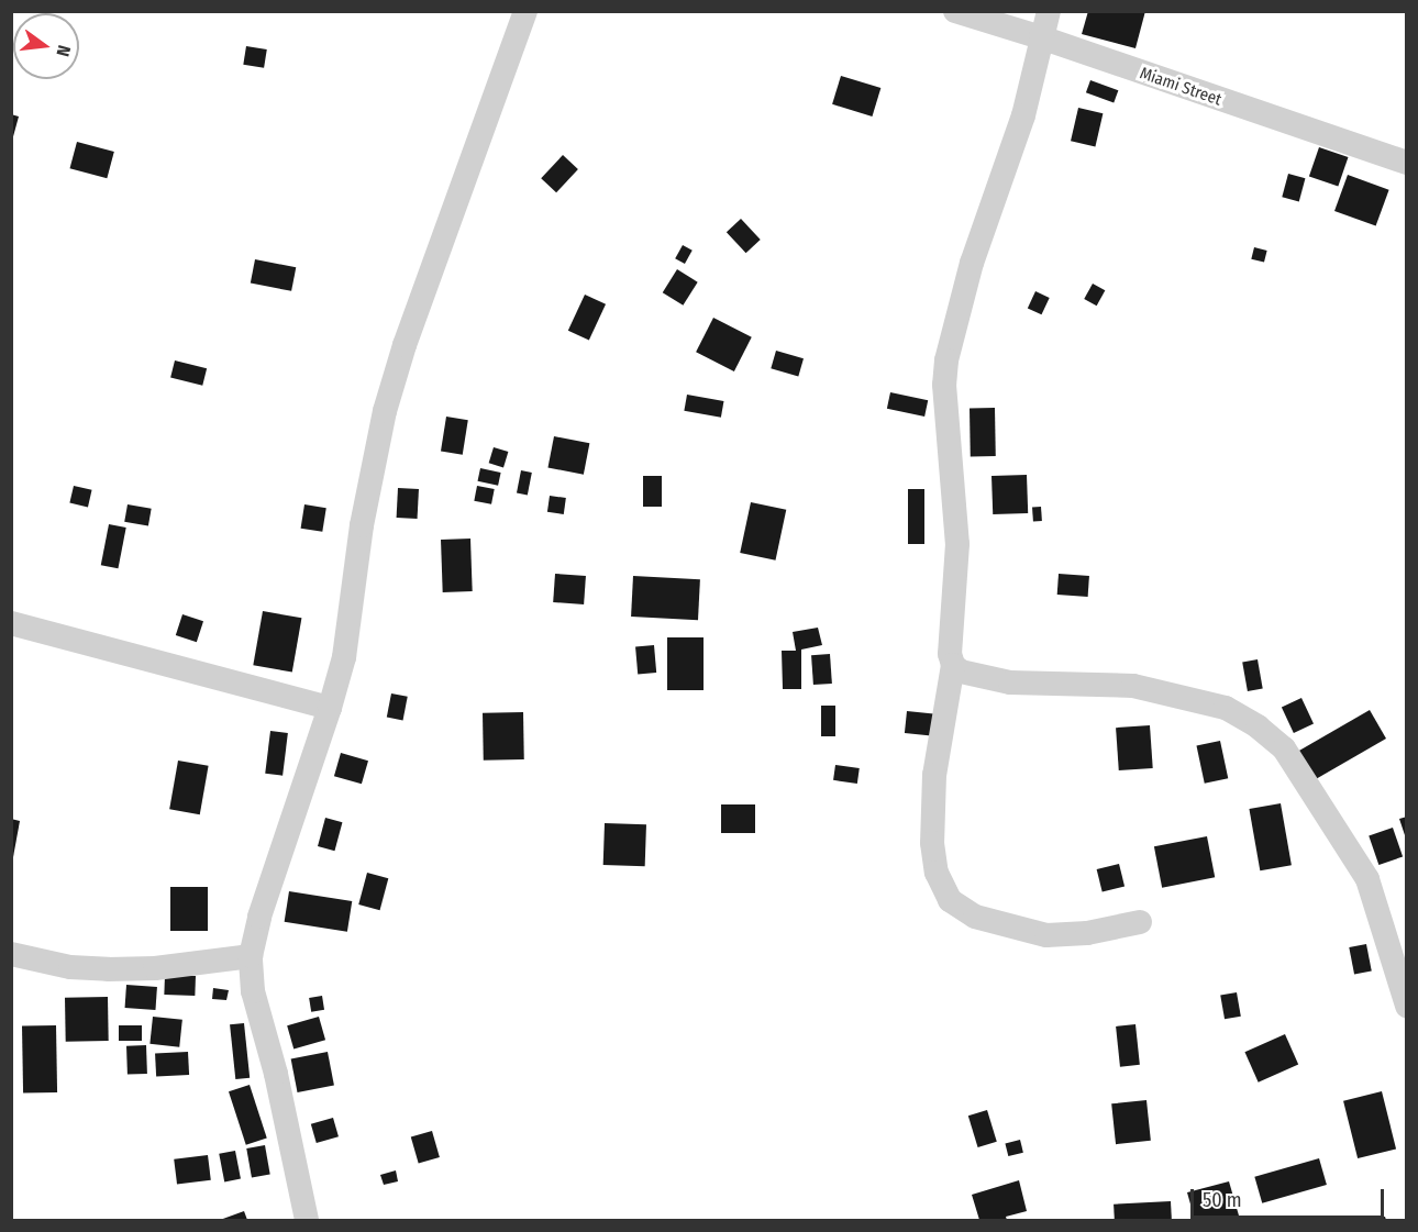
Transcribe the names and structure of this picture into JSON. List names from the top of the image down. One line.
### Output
{"streets":{"street":["Miami Street"]},"scale_bar":"50 m","north":"right"}
